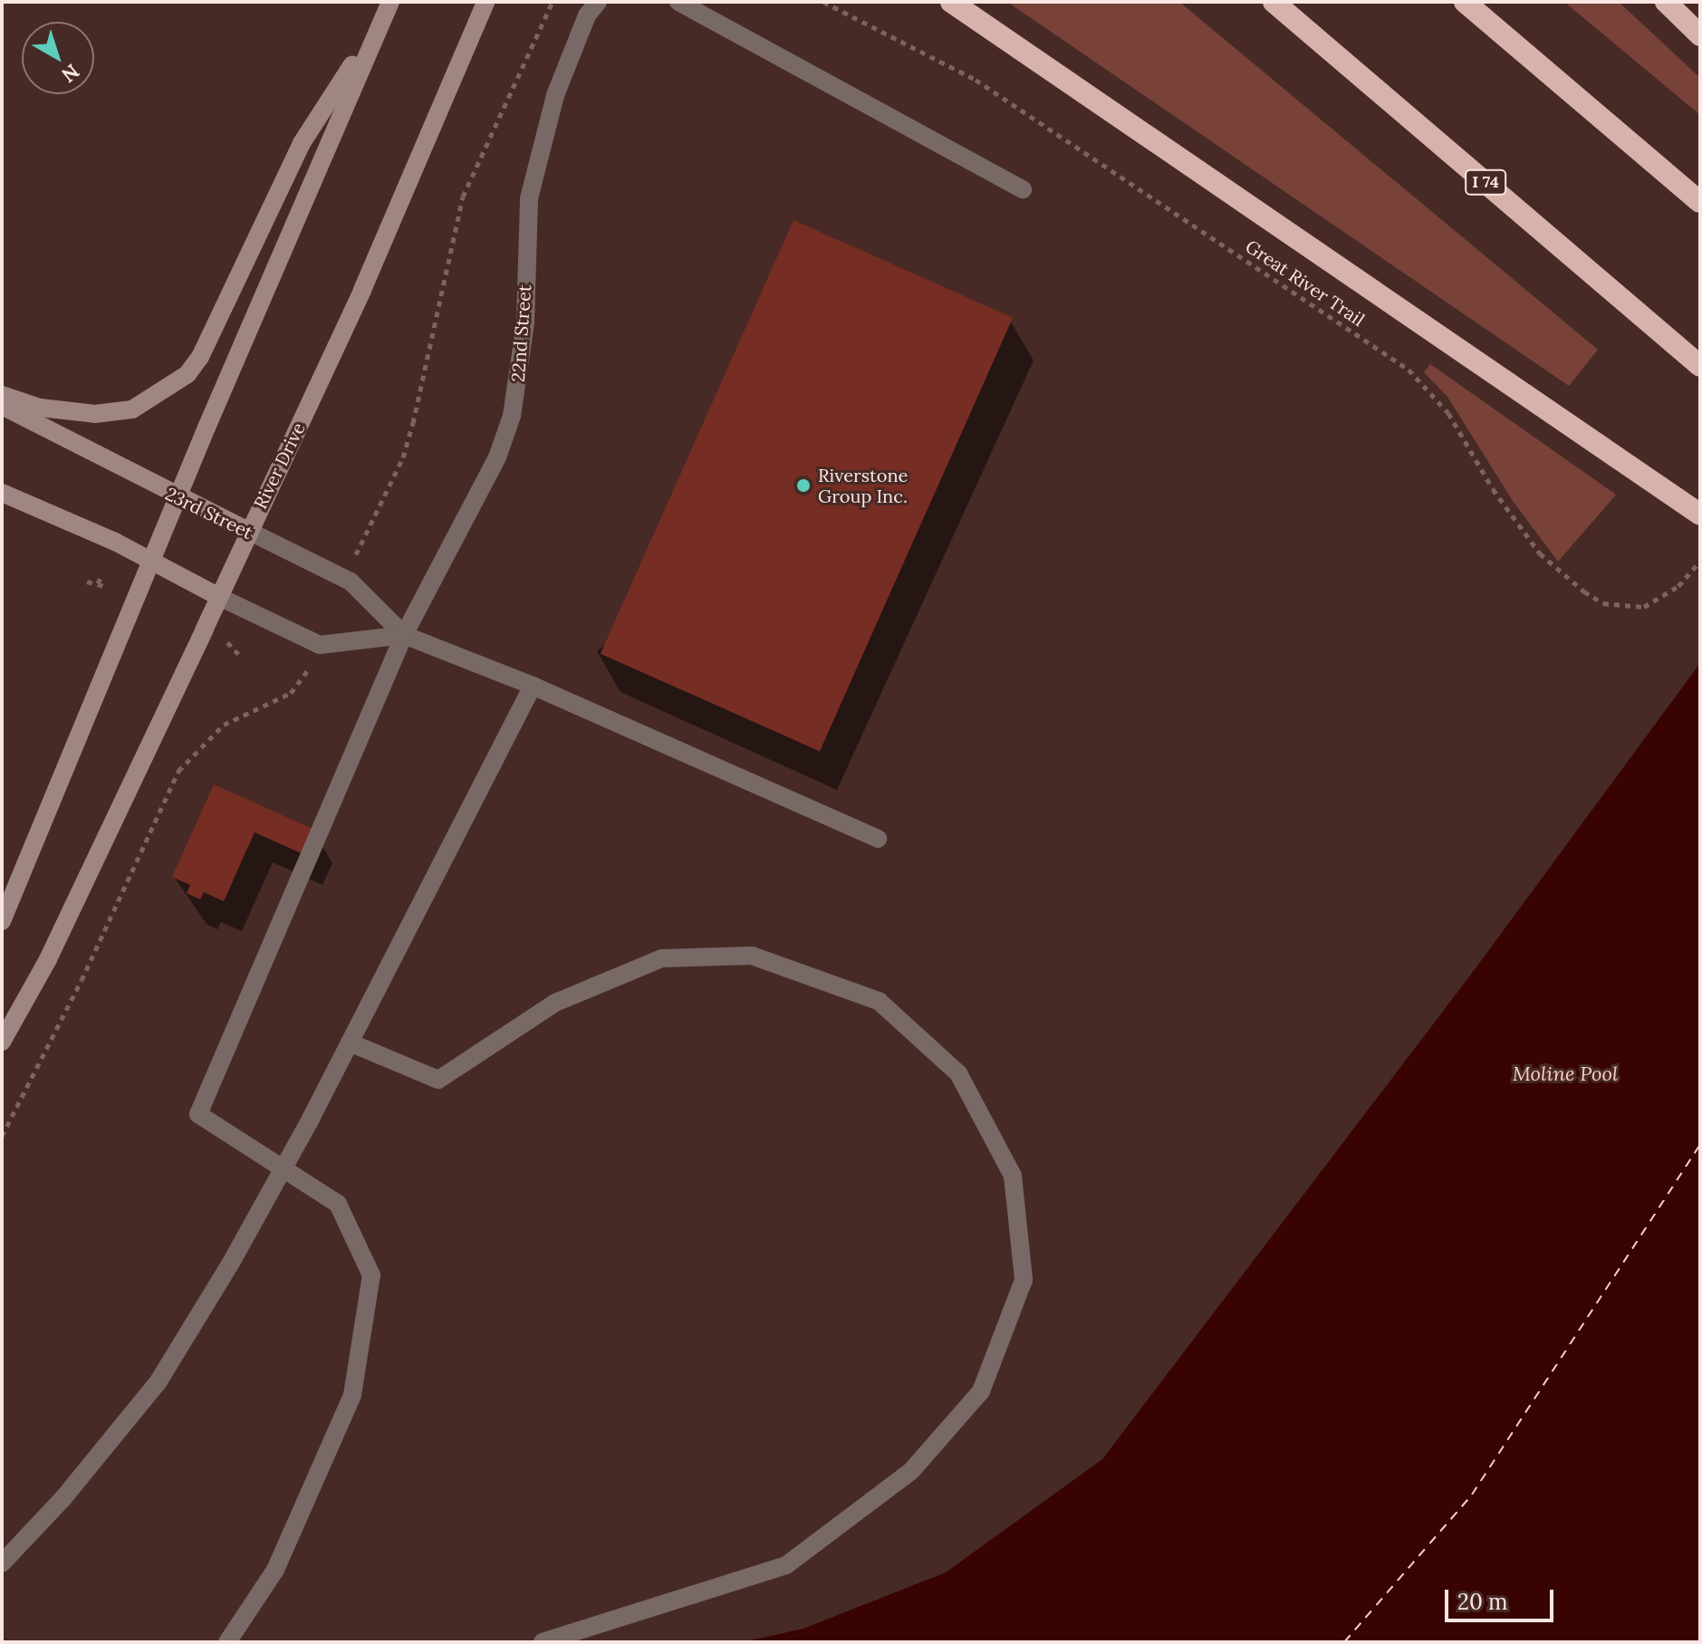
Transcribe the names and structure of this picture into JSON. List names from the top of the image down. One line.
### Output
{"streets":{"highway":["I 74"],"main road":["River Drive","23rd Street"],"street":["22nd Street"],"path":["Great River Trail"]},"crossings":[["22nd Street","23rd Street"],["River Drive","23rd Street"]],"water":["Moline Pool"],"places":["Riverstone Group Inc."],"scale_bar":"20 m","north":"bottom right"}
